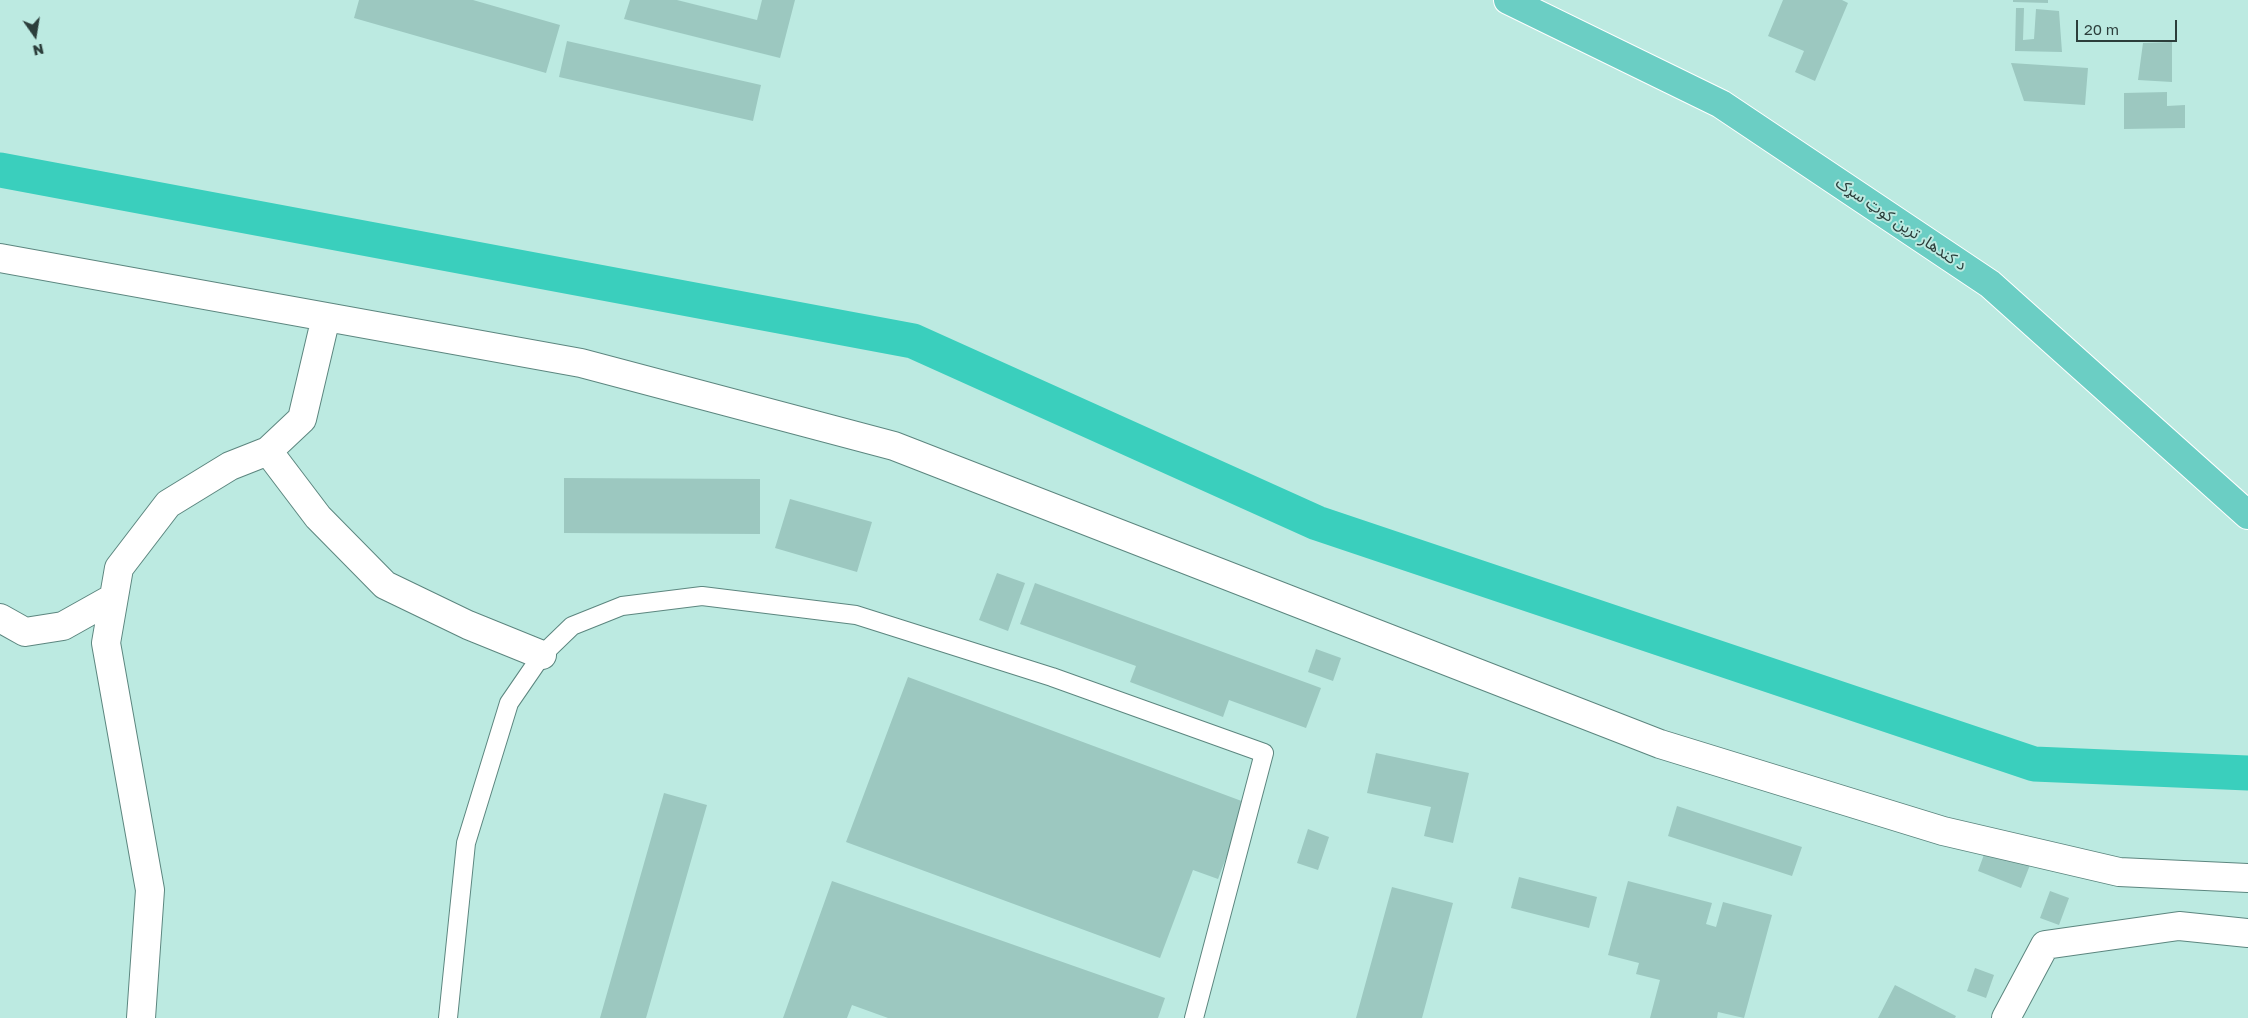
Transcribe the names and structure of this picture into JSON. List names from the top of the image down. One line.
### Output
{"streets":{"main road":["د کندهار ترين کوټ سړک"]},"scale_bar":"20 m","north":"bottom"}
